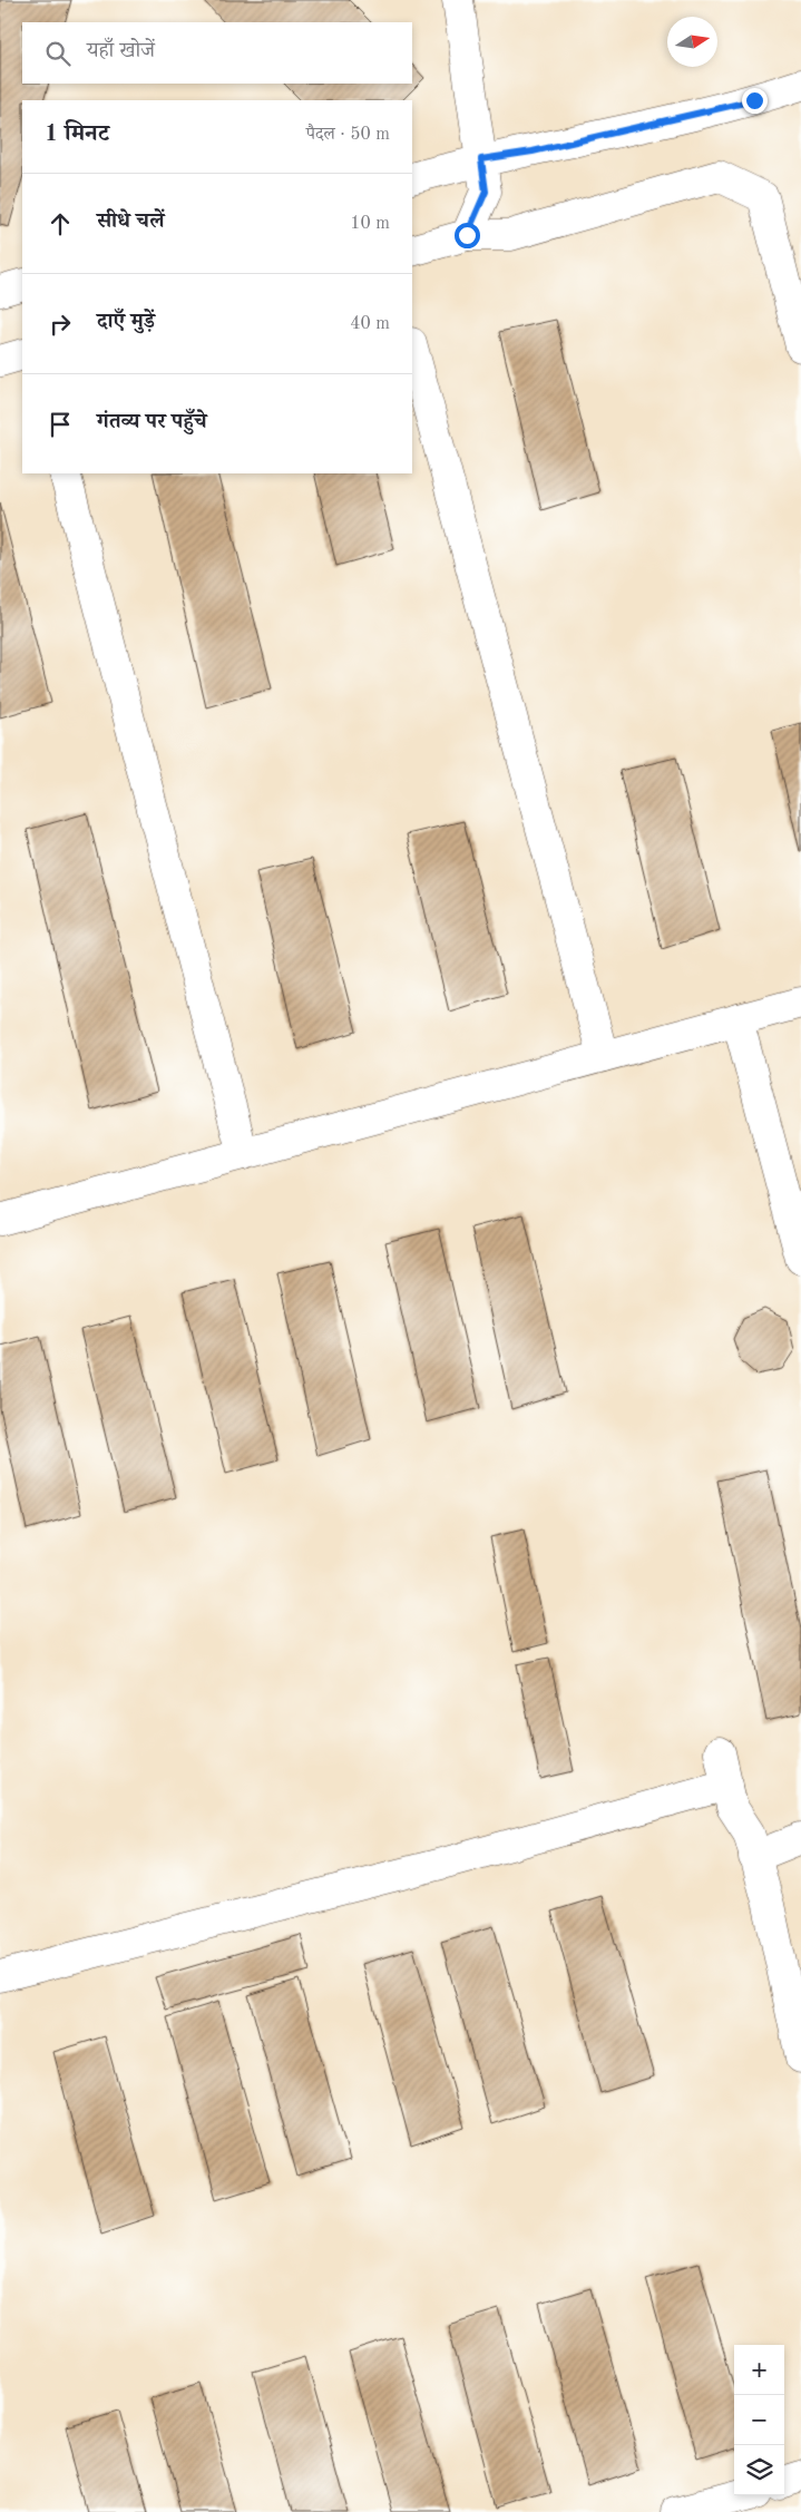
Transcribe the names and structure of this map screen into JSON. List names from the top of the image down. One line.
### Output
{"north":"right","page":{"search":"यहाँ खोजें","heading":["1 मिनट","पैदल · 50 m"],"list":[["सीधे चलें","10 m"],["दाएँ मुड़ें","40 m"],"गंतव्य पर पहुँचे"],"map_buttons":["+","−"]}}
